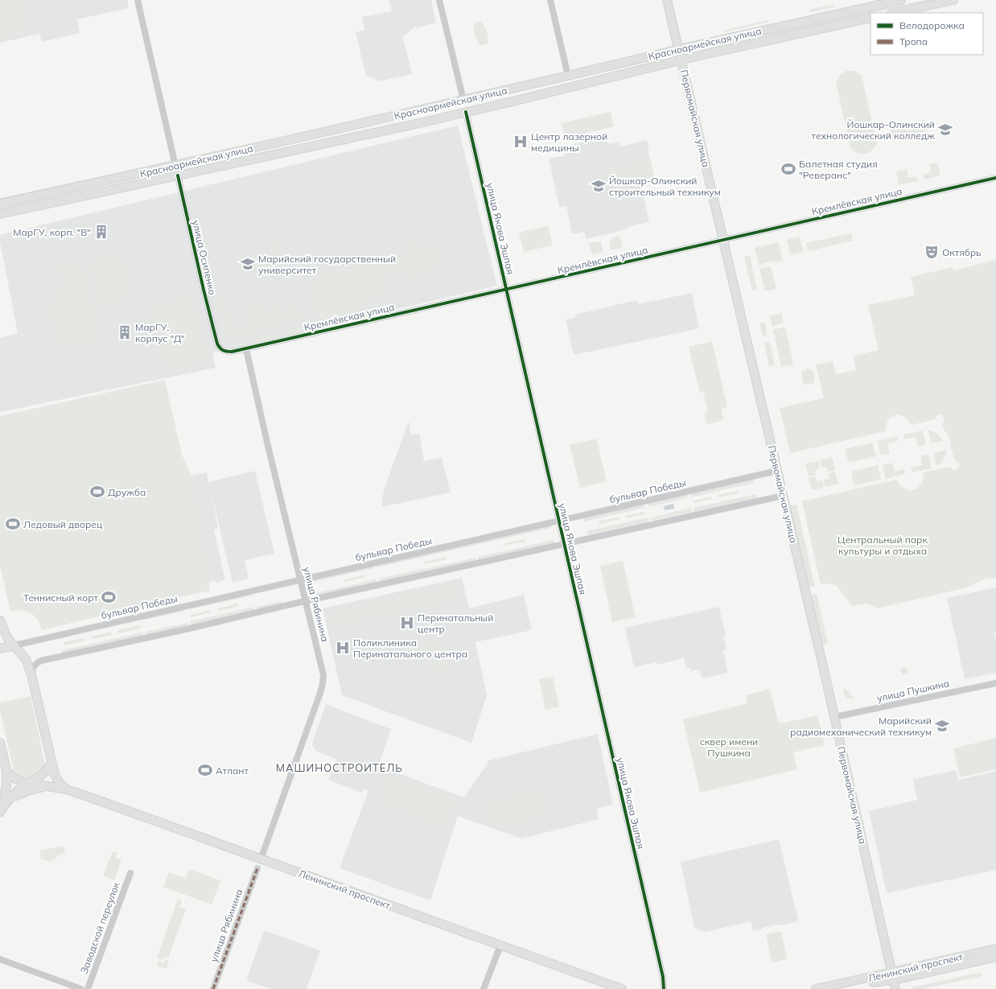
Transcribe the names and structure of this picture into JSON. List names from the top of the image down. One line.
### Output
{"streets":{"main road":["Красноармейская улица","Первомайская улица","улица Якова Эшпая","улица Осипенко","Ленинский проспект"],"street":["Кремлёвская улица","бульвар Победы","улица Рябинина","улица Пушкина","Заводской переулок"]},"crossings":[["Красноармейская улица","Первомайская улица"],["Красноармейская улица","улица Якова Эшпая"],["Красноармейская улица","улица Осипенко"],["Первомайская улица","Кремлёвская улица"],["Первомайская улица","бульвар Победы"],["Первомайская улица","улица Пушкина"],["Первомайская улица","Ленинский проспект"],["Кремлёвская улица","улица Якова Эшпая"],["Кремлёвская улица","улица Осипенко"],["Кремлёвская улица","улица Рябинина"],["улица Якова Эшпая","бульвар Победы"],["бульвар Победы","улица Рябинина"],["бульвар Победы","Ленинский проспект"],["улица Рябинина","Ленинский проспект"]],"districts":["МАШИНОСТРОИТЕЛЬ"],"parks":["Центральный парк культуры и отдыха","сквер имени Пушкина"],"places":{"school or university":["Йошкар-Олинский технологический колледж","Йошкар-Олинский строительный техникум","Марийский государственный университет","Марийский радиомеханический техникум"],"hospital":["Центр лазерной медицины","Перинатальный центр","Поликлиника Перинатального центра"],"sports":["Балетная студия \"Реверанс\"","Дружба","Ледовый дворец","Теннисный корт","Атлант"],"building":["МарГУ, корп. \"В\"","МарГУ, корпус \"Д\""],"theatre":["Октябрь"]},"legend":["Велодорожка","Тропа"]}
